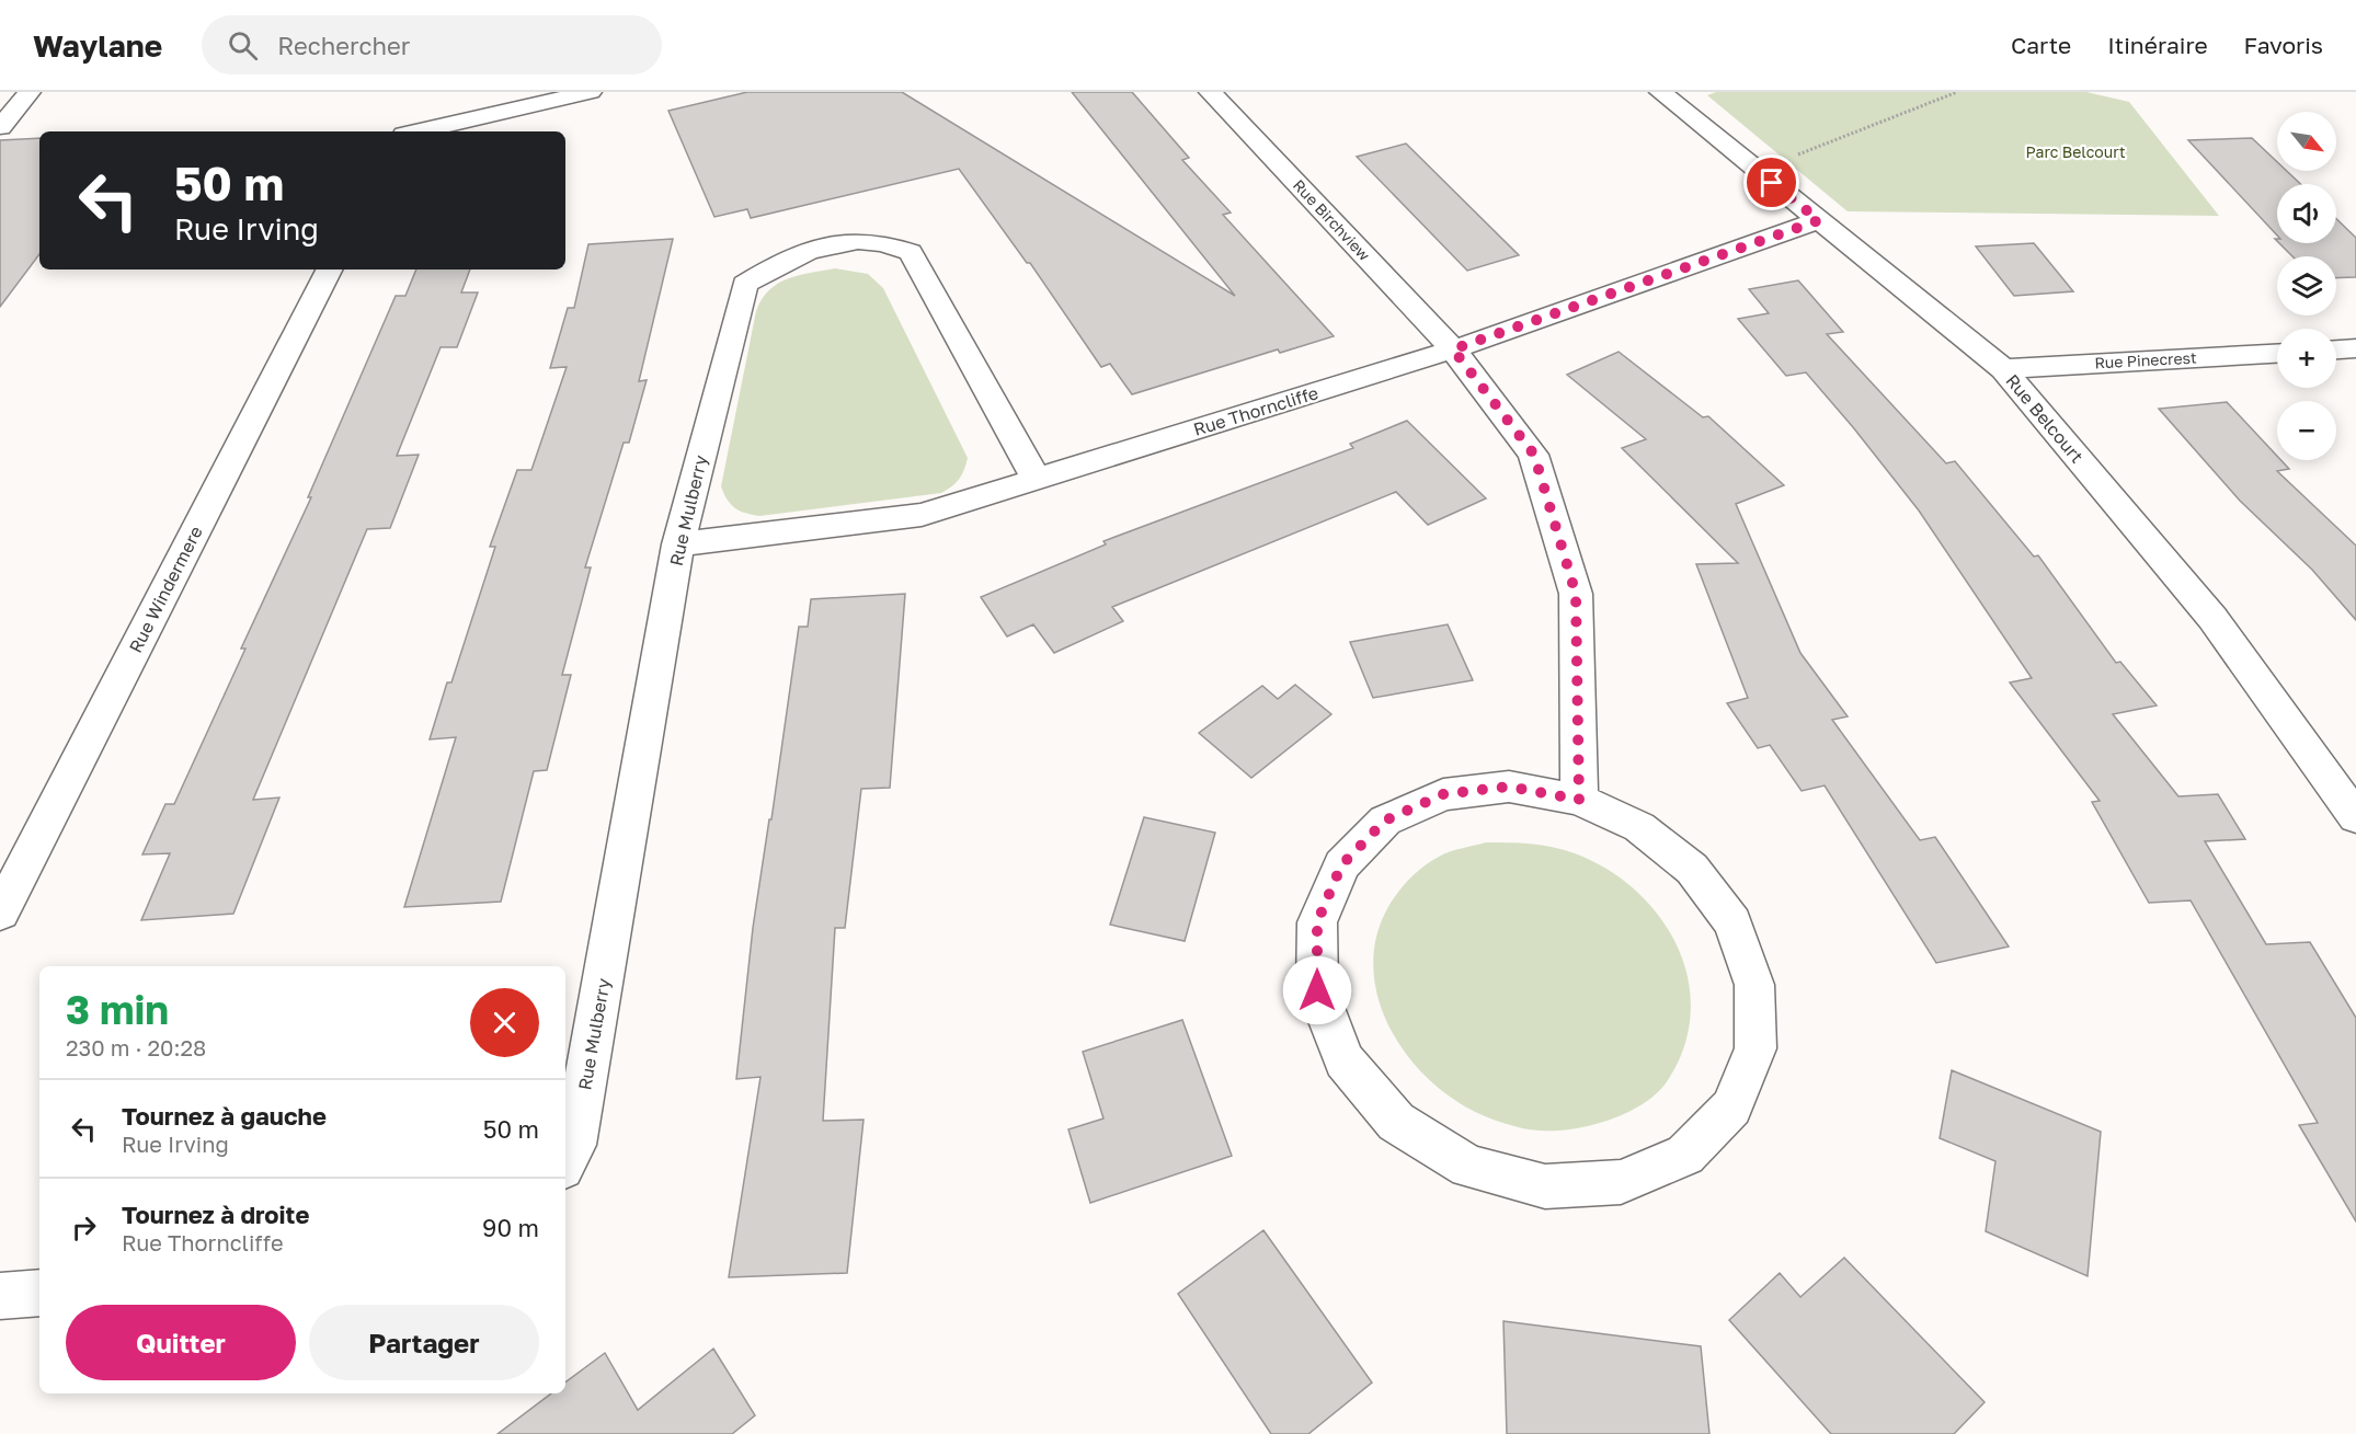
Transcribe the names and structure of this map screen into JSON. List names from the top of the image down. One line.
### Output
{"streets":{"street":["Rue Birchview","Rue Pinecrest","Rue Thorncliffe","Rue Belcourt","Rue Mulberry","Rue Windermere"]},"crossings":[["Rue Birchview","Rue Thorncliffe"],["Rue Pinecrest","Rue Belcourt"],["Rue Thorncliffe","Rue Belcourt"],["Rue Thorncliffe","Rue Mulberry"]],"parks":["Parc Belcourt"],"north":"bottom right","page":{"header":"Waylane","search":"Rechercher","nav":["Carte","Itinéraire","Favoris"],"map_buttons":["+","−"],"turn":["50 m","Rue Irving"],"heading":["3 min","230 m · 20:28"],"list":[{"name":"Tournez à gauche","note":"Rue Irving","value":"50 m"},{"name":"Tournez à droite","note":"Rue Thorncliffe","value":"90 m"}],"buttons":["Quitter","Partager"]}}
